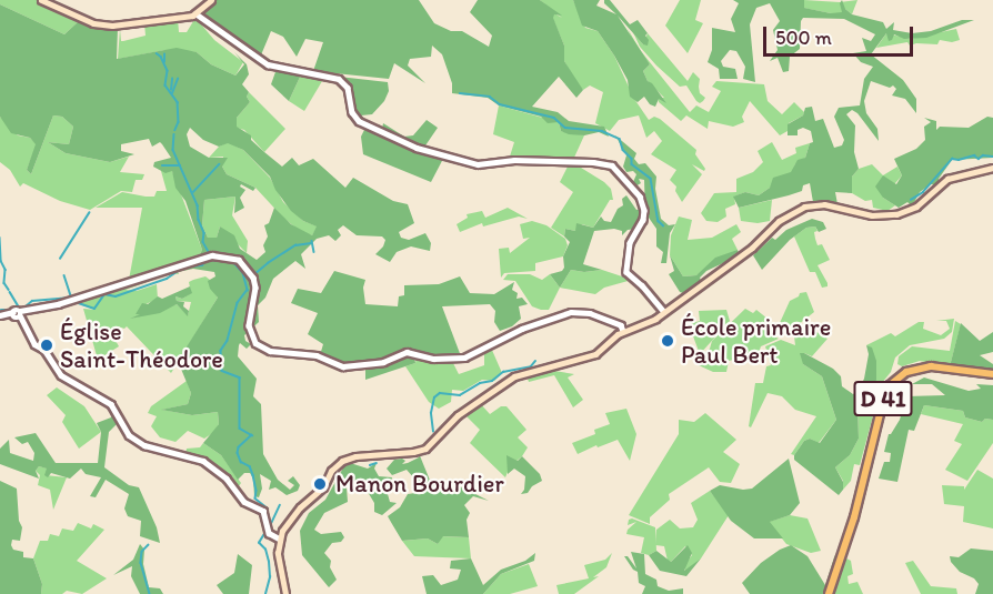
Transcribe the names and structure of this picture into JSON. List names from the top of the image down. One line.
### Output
{"streets":{"main road":["D 41"]},"places":["École primaire Paul Bert","Église Saint-Théodore","Manon Bourdier"],"scale_bar":"500 m"}
